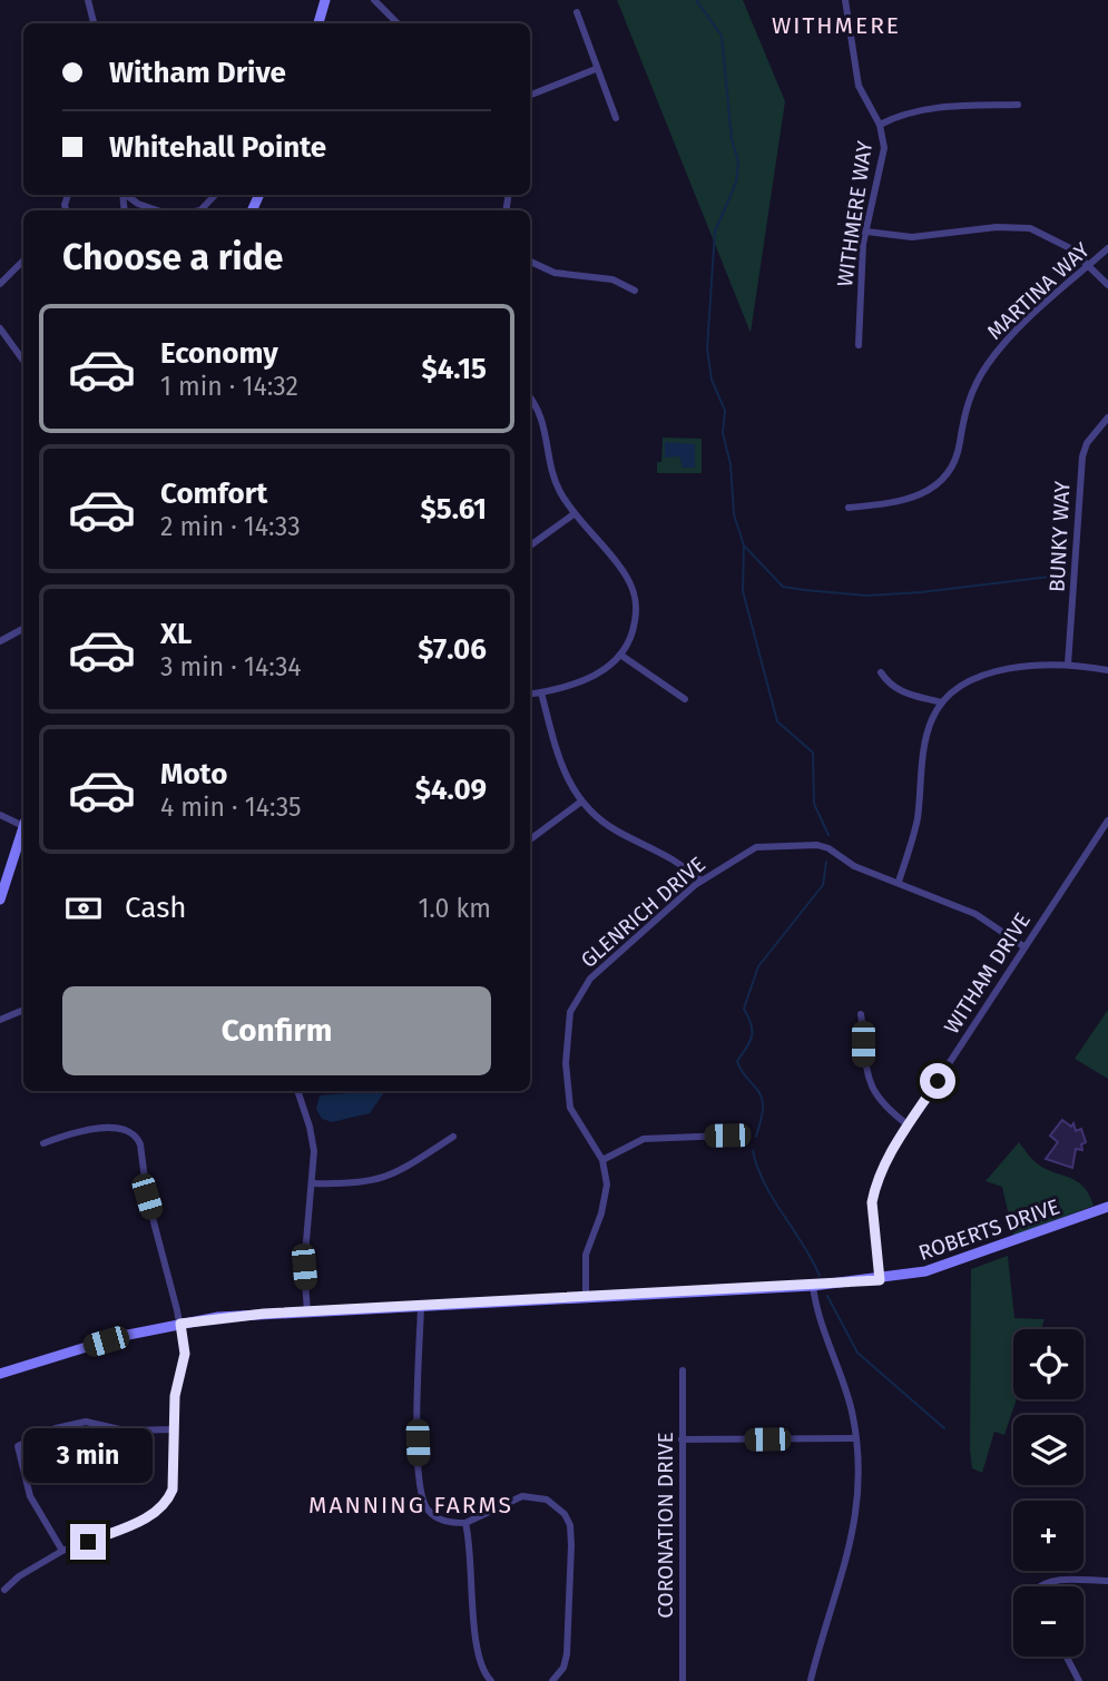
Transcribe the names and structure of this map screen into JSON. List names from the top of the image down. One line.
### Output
{"streets":{"street":["WITHMERE WAY","MARTINA WAY","BUNKY WAY","GLENRICH DRIVE","WITHAM DRIVE","ROBERTS DRIVE","CORONATION DRIVE"]},"crossings":[["GLENRICH DRIVE","WITHAM DRIVE"],["GLENRICH DRIVE","ROBERTS DRIVE"],["WITHAM DRIVE","ROBERTS DRIVE"]],"districts":["WITHMERE","MANNING FARMS"],"page":{"banner":["Witham Drive","Whitehall Pointe"],"heading":"Choose a ride","list":[{"name":"Economy","note":"1 min · 14:32","value":"$4.15"},{"name":"Comfort","note":"2 min · 14:33","value":"$5.61"},{"name":"XL","note":"3 min · 14:34","value":"$7.06"},{"name":"Moto","note":"4 min · 14:35","value":"$4.09"}],"pay":["Cash","1.0 km"],"buttons":"Confirm","map_buttons":["+","−"],"bubble":"3 min"}}
